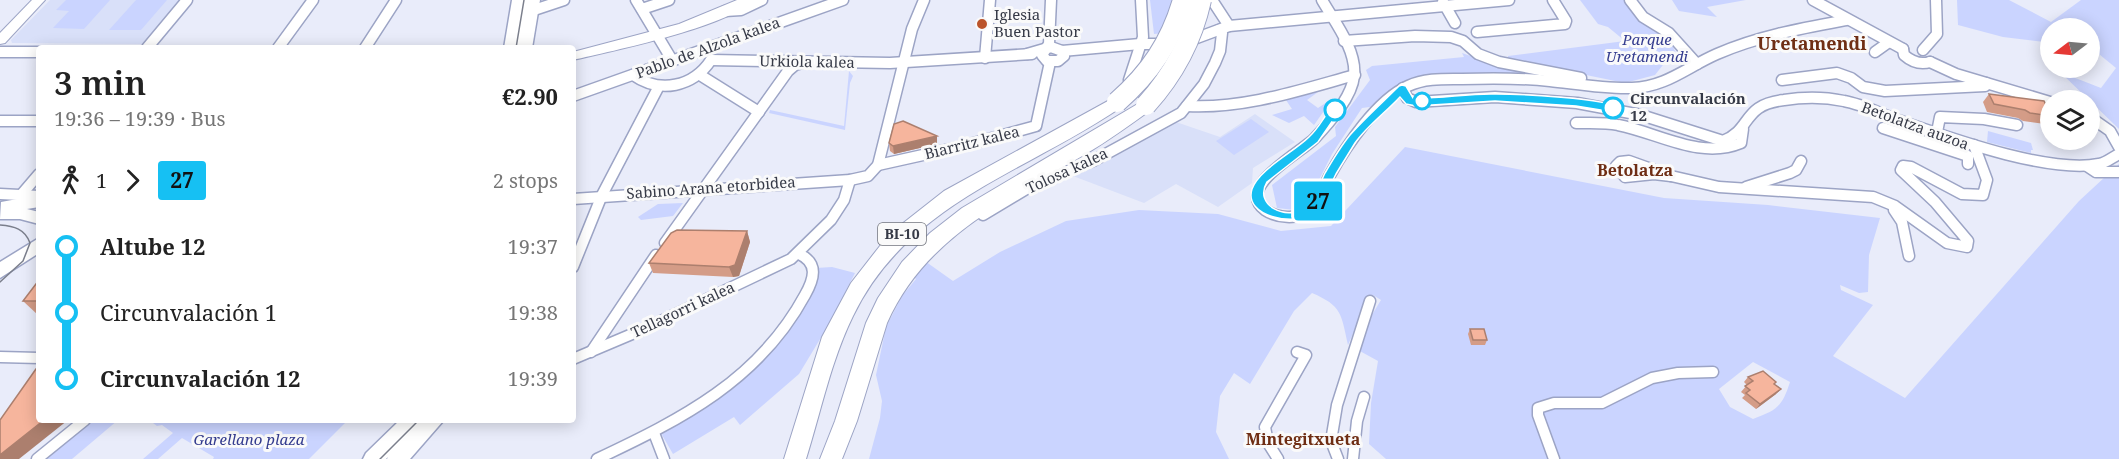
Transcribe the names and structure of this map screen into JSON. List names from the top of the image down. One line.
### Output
{"streets":{"highway":["BI-10"],"street":["Pablo de Alzola kalea","Urkiola kalea","Betolatza auzoa","Biarritz kalea","Tolosa kalea","Sabino Arana etorbidea","Tellagorri kalea"]},"crossings":[["Urkiola kalea","Biarritz kalea"]],"districts":["Uretamendi","Betolatza","Mintegitxueta"],"parks":["Parque Uretamendi","Garellano plaza"],"places":["Iglesia Buen Pastor","Circunvalación 12"],"lines":["bus line 27"],"north":"left","page":{"on_map":"27","heading":["3 min","19:36 – 19:39 · Bus","€2.90"],"legs":["1","27","2 stops"],"list":[{"name":"Altube 12","value":"19:37"},{"name":"Circunvalación 1","value":"19:38"},{"name":"Circunvalación 12","value":"19:39"}]}}
